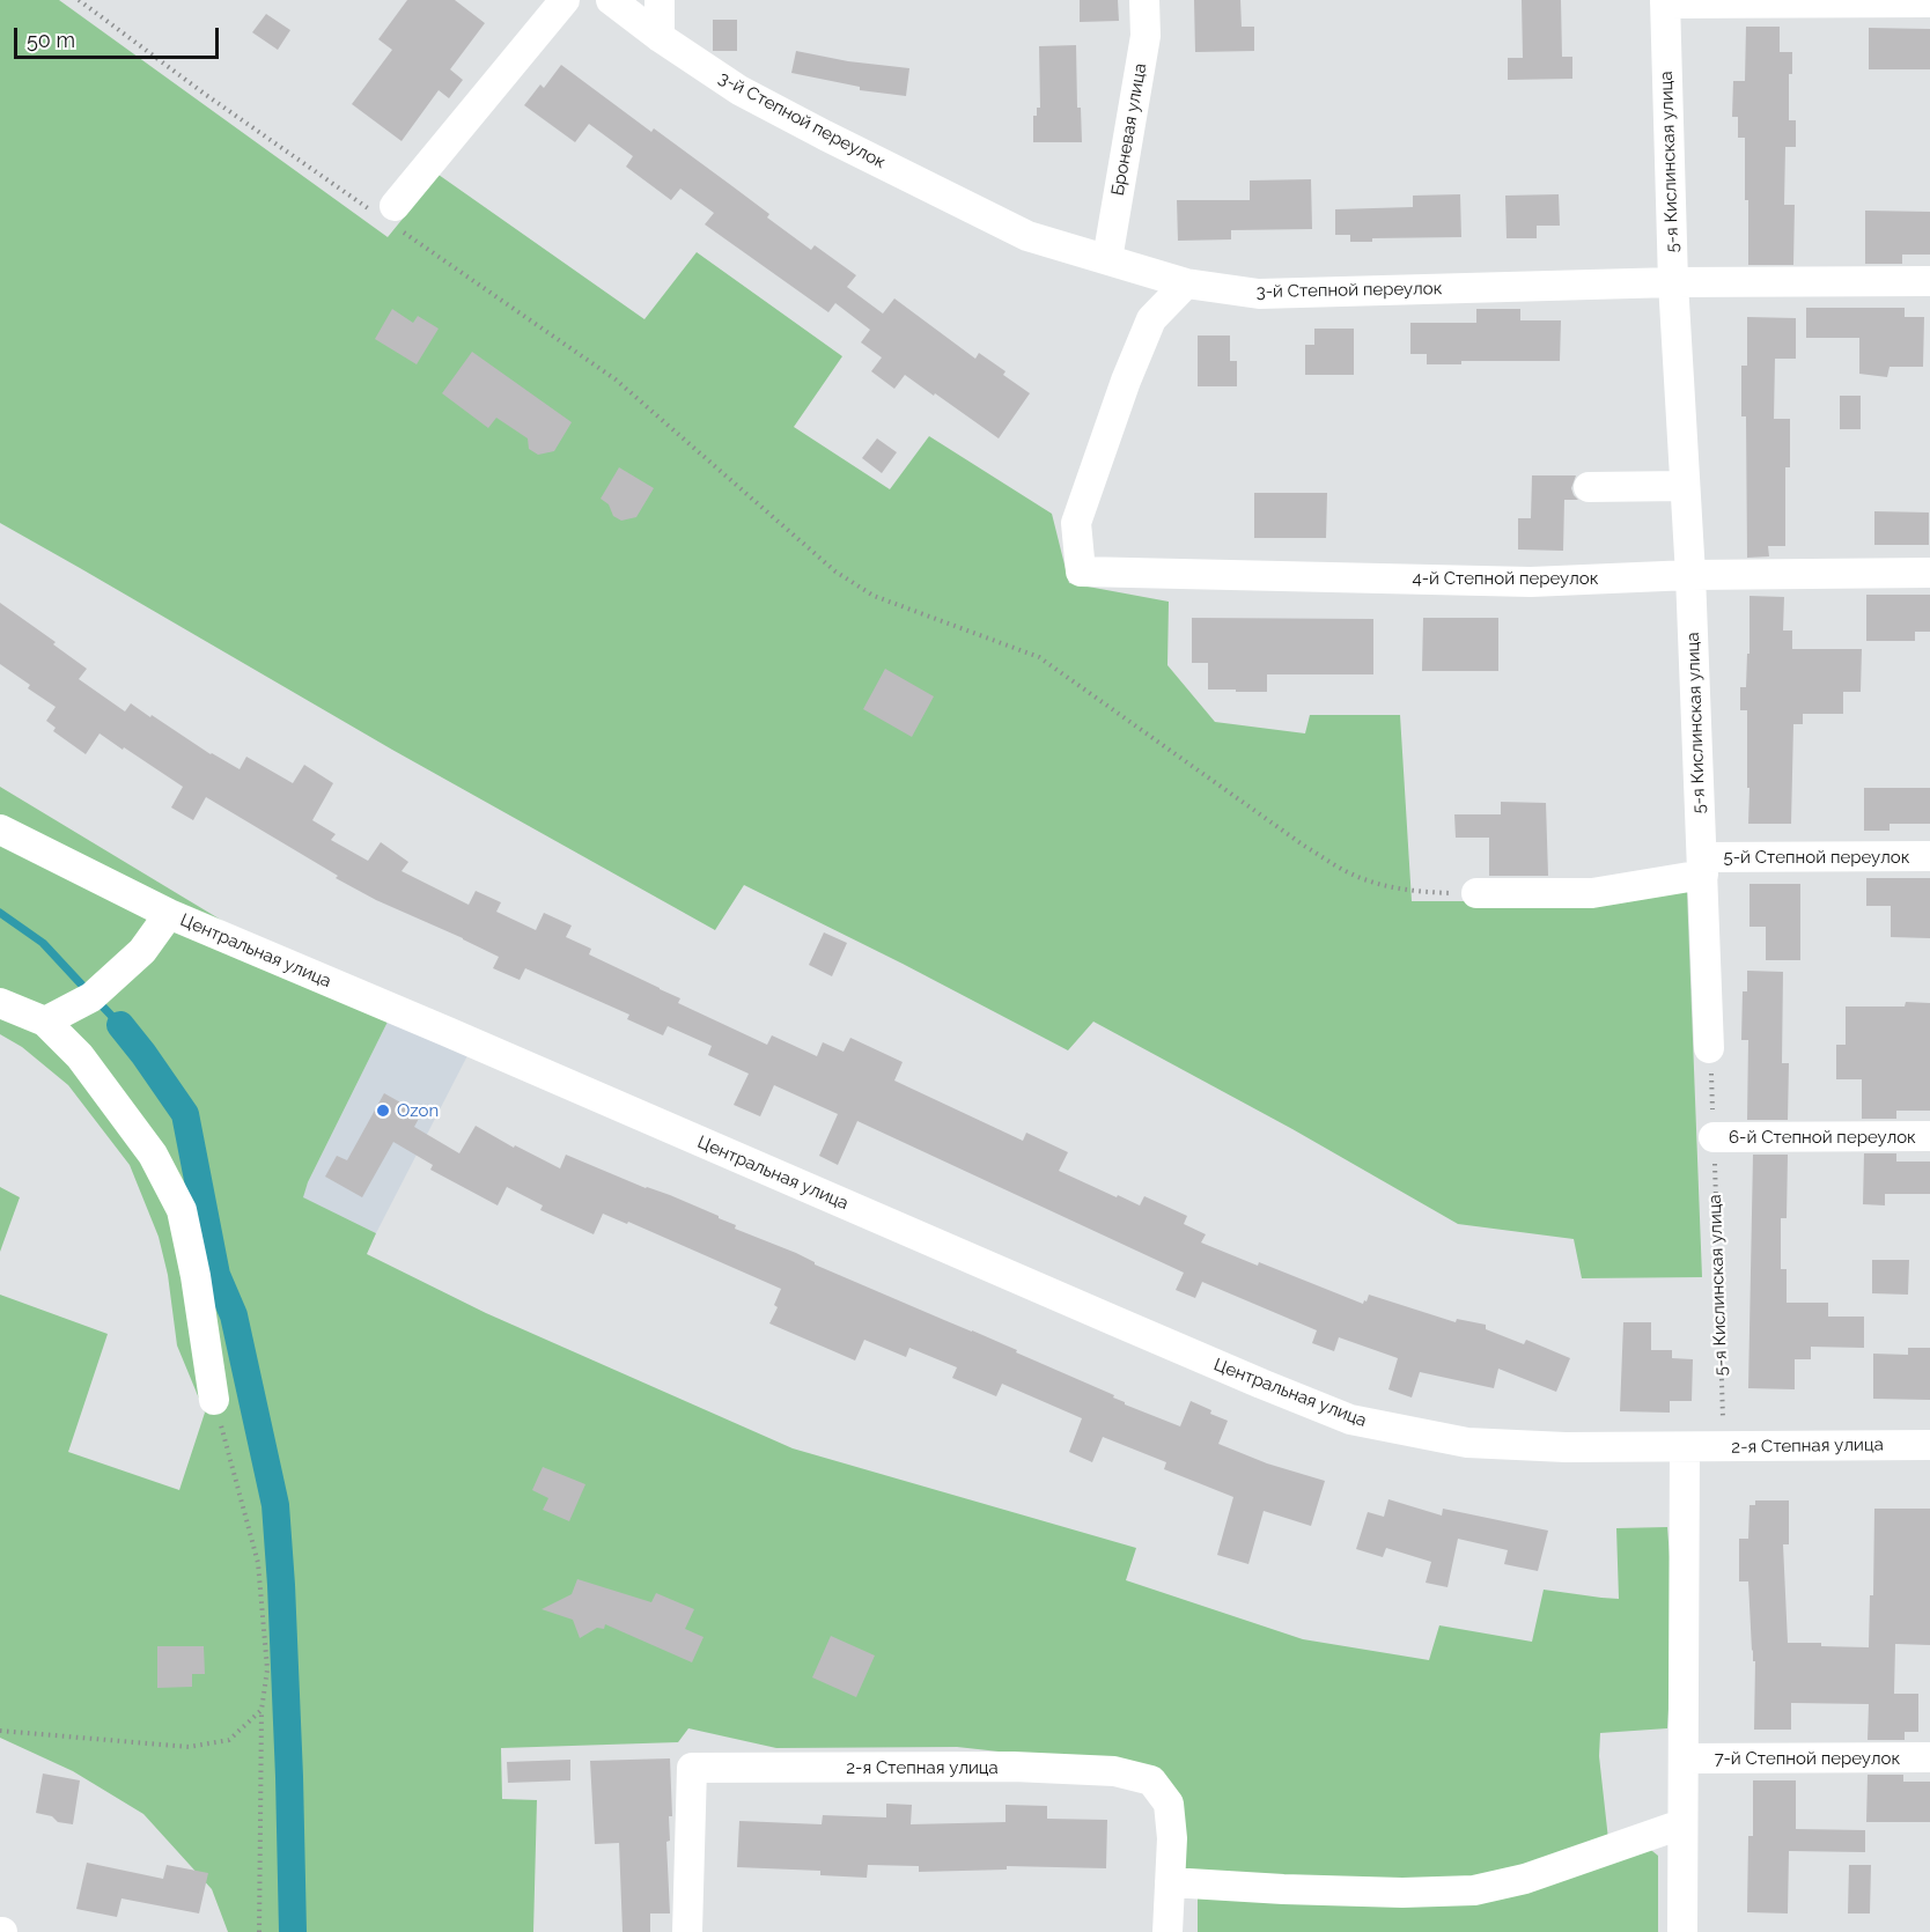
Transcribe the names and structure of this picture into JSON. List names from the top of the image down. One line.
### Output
{"streets":{"street":["3-й Степной переулок","Броневая улица","5-я Кислинская улица","4-й Степной переулок","5-й Степной переулок","Центральная улица","6-й Степной переулок","2-я Степная улица","7-й Степной переулок"]},"crossings":[["3-й Степной переулок","Броневая улица"],["3-й Степной переулок","5-я Кислинская улица"],["3-й Степной переулок","4-й Степной переулок"],["5-я Кислинская улица","4-й Степной переулок"],["5-я Кислинская улица","5-й Степной переулок"],["5-я Кислинская улица","6-й Степной переулок"],["5-я Кислинская улица","2-я Степная улица"],["Центральная улица","2-я Степная улица"]],"places":["Ozon"],"scale_bar":"50 m"}
